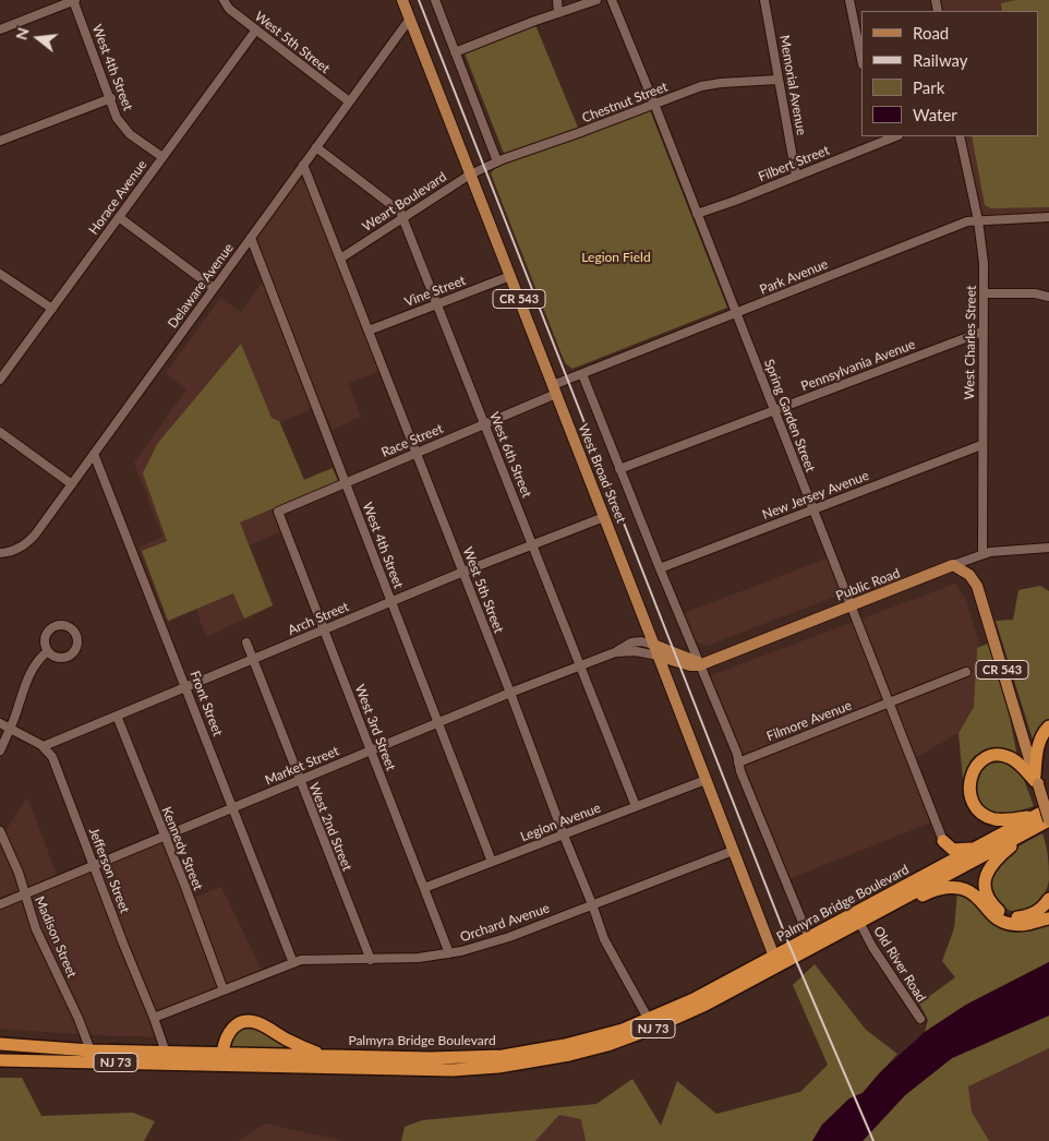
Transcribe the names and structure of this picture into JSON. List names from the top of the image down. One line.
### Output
{"streets":{"highway":["Palmyra Bridge Boulevard","NJ 73"],"main road":["CR 543","West Broad Street","Public Road"],"street":["West 5th Street","West 4th Street","Memorial Avenue","Chestnut Street","Filbert Street","Horace Avenue","Weart Boulevard","Park Avenue","Delaware Avenue","Vine Street","West Charles Street","Pennsylvania Avenue","Spring Garden Street","Race Street","West 6th Street","New Jersey Avenue","Arch Street","Front Street","Filmore Avenue","West 3rd Street","Market Street","Legion Avenue","West 2nd Street","Kennedy Street","Jefferson Street","Orchard Avenue","Madison Street","Old River Road"]},"crossings":[["West 5th Street","Horace Avenue"],["West 5th Street","Weart Boulevard"],["West 5th Street","Delaware Avenue"],["West 5th Street","Vine Street"],["West 5th Street","Race Street"],["West 5th Street","Arch Street"],["West 5th Street","Market Street"],["West 5th Street","Legion Avenue"],["West 5th Street","Palmyra Bridge Boulevard"],["West 5th Street","Orchard Avenue"],["West 4th Street","Horace Avenue"],["West 4th Street","Delaware Avenue"],["West 4th Street","Race Street"],["West 4th Street","Arch Street"],["West 4th Street","Market Street"],["West 4th Street","Legion Avenue"],["Memorial Avenue","Chestnut Street"],["Memorial Avenue","Filbert Street"],["Chestnut Street","Weart Boulevard"],["Chestnut Street","Spring Garden Street"],["Filbert Street","Spring Garden Street"],["Weart Boulevard","West 6th Street"],["Weart Boulevard","West Broad Street"],["Park Avenue","West Charles Street"],["Park Avenue","Spring Garden Street"],["Park Avenue","Race Street"],["Park Avenue","West Broad Street"],["Delaware Avenue","West 6th Street"],["Delaware Avenue","West Broad Street"],["Delaware Avenue","Front Street"],["Vine Street","West 6th Street"],["Vine Street","West Broad Street"],["CR 543","Public Road"],["CR 543","Palmyra Bridge Boulevard"],["West Charles Street","Pennsylvania Avenue"],["West Charles Street","New Jersey Avenue"],["West Charles Street","Public Road"],["Pennsylvania Avenue","Spring Garden Street"],["Pennsylvania Avenue","West Broad Street"],["Spring Garden Street","New Jersey Avenue"],["Spring Garden Street","Public Road"],["Spring Garden Street","Filmore Avenue"],["Race Street","West 6th Street"],["Race Street","West Broad Street"],["Race Street","West 3rd Street"],["West 6th Street","Arch Street"],["West 6th Street","Market Street"],["West 6th Street","Legion Avenue"],["West Broad Street","New Jersey Avenue"],["West Broad Street","Public Road"],["West Broad Street","Arch Street"],["West Broad Street","Filmore Avenue"],["West Broad Street","Market Street"],["West Broad Street","Legion Avenue"],["West Broad Street","Palmyra Bridge Boulevard"],["West Broad Street","Orchard Avenue"],["Public Road","Market Street"],["Arch Street","Front Street"],["Arch Street","West 3rd Street"],["Arch Street","West 2nd Street"],["Arch Street","Kennedy Street"],["Arch Street","Jefferson Street"],["Front Street","Market Street"],["Front Street","Orchard Avenue"],["West 3rd Street","Market Street"],["West 3rd Street","Legion Avenue"],["West 3rd Street","Orchard Avenue"],["Market Street","West 2nd Street"],["Market Street","Kennedy Street"],["Market Street","Jefferson Street"],["Market Street","Madison Street"],["West 2nd Street","Orchard Avenue"],["Kennedy Street","Orchard Avenue"],["Jefferson Street","Palmyra Bridge Boulevard"],["Jefferson Street","Orchard Avenue"],["Palmyra Bridge Boulevard","Madison Street"],["Palmyra Bridge Boulevard","Old River Road"]],"parks":["Legion Field"],"legend":["Road","Railway","Park","Water"],"north":"left"}
